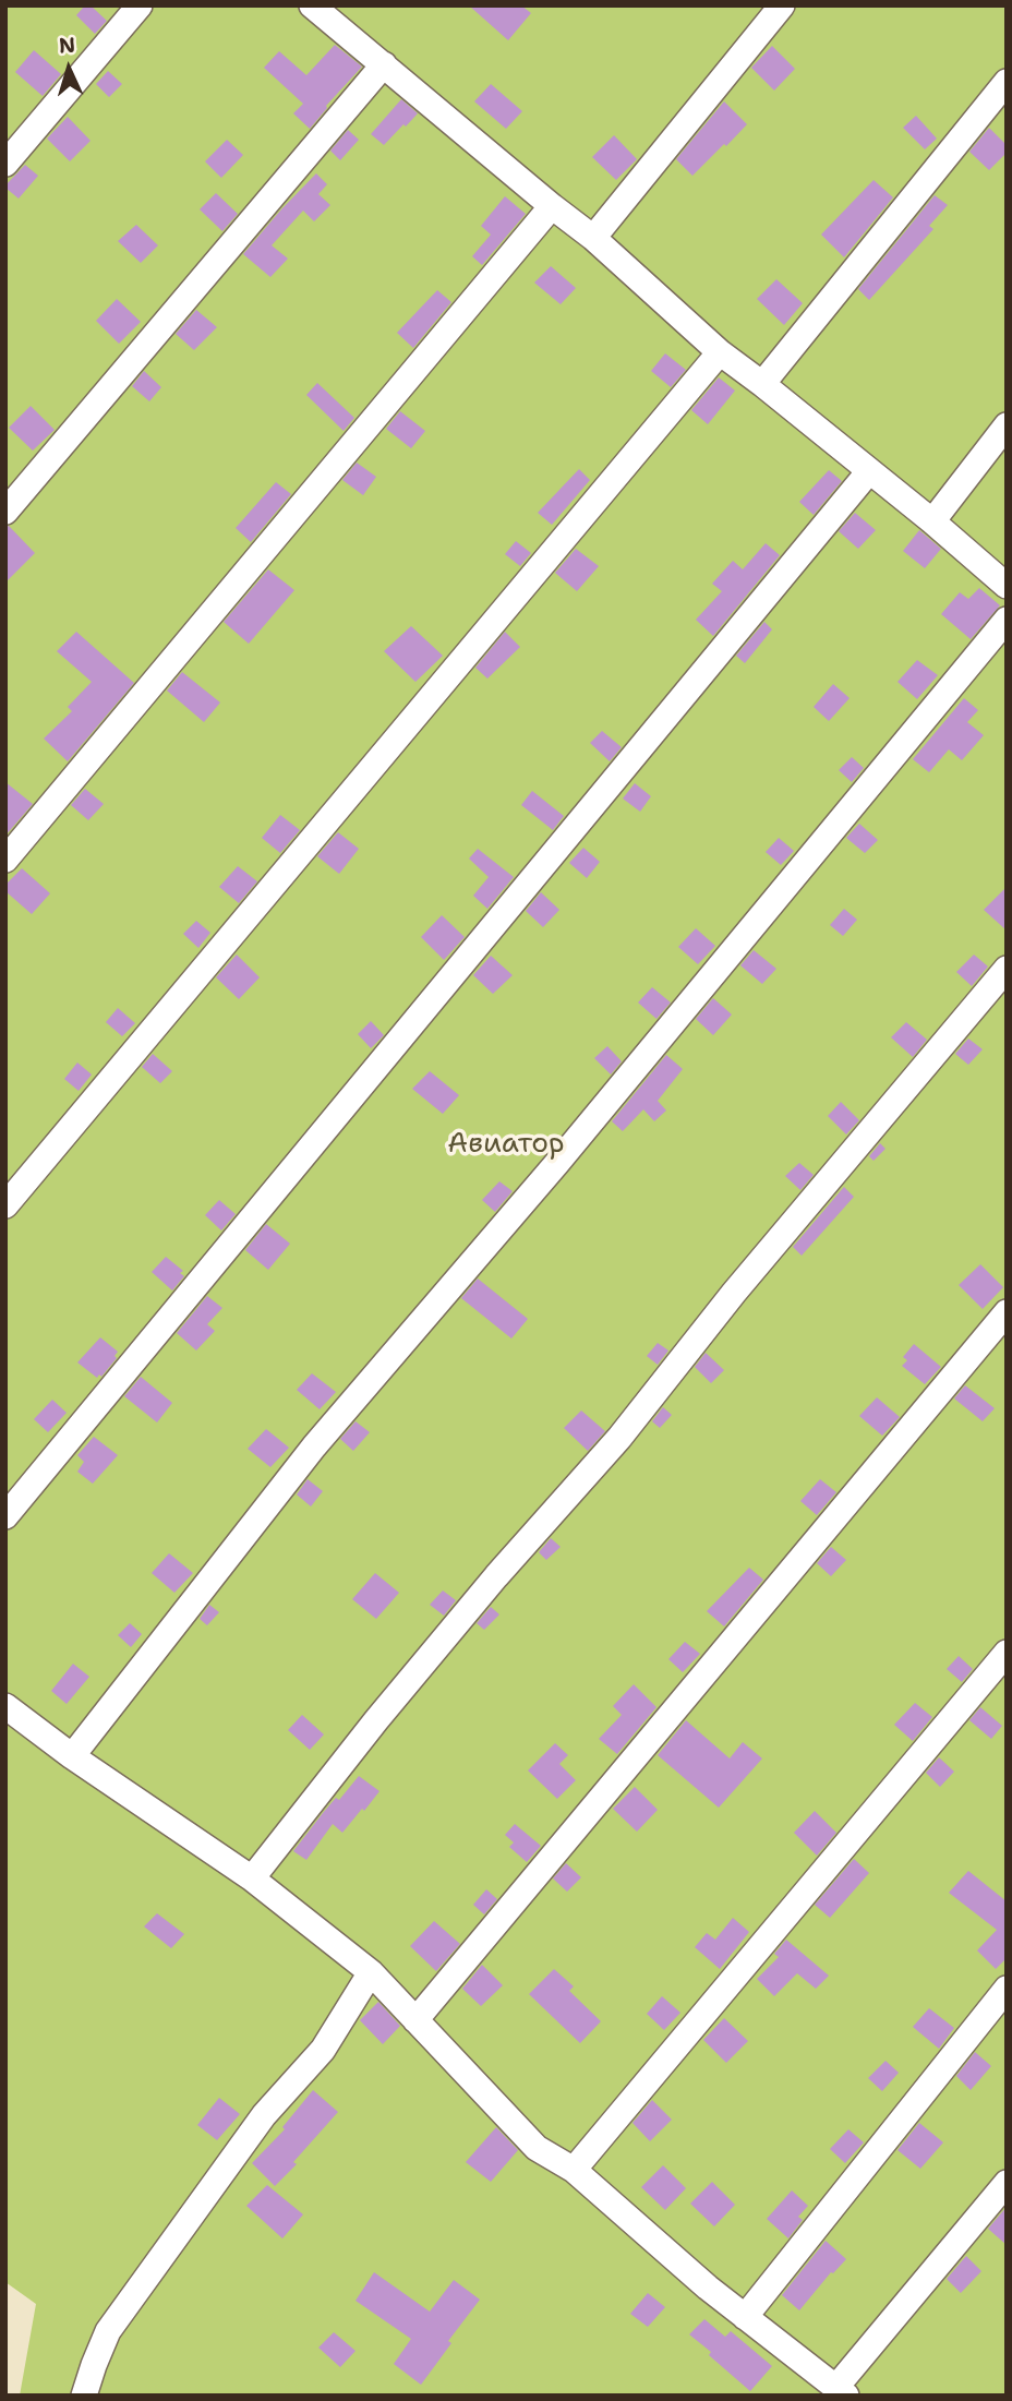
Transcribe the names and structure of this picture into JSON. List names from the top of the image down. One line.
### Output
{"parks":["Авиатор"],"north":"top"}
